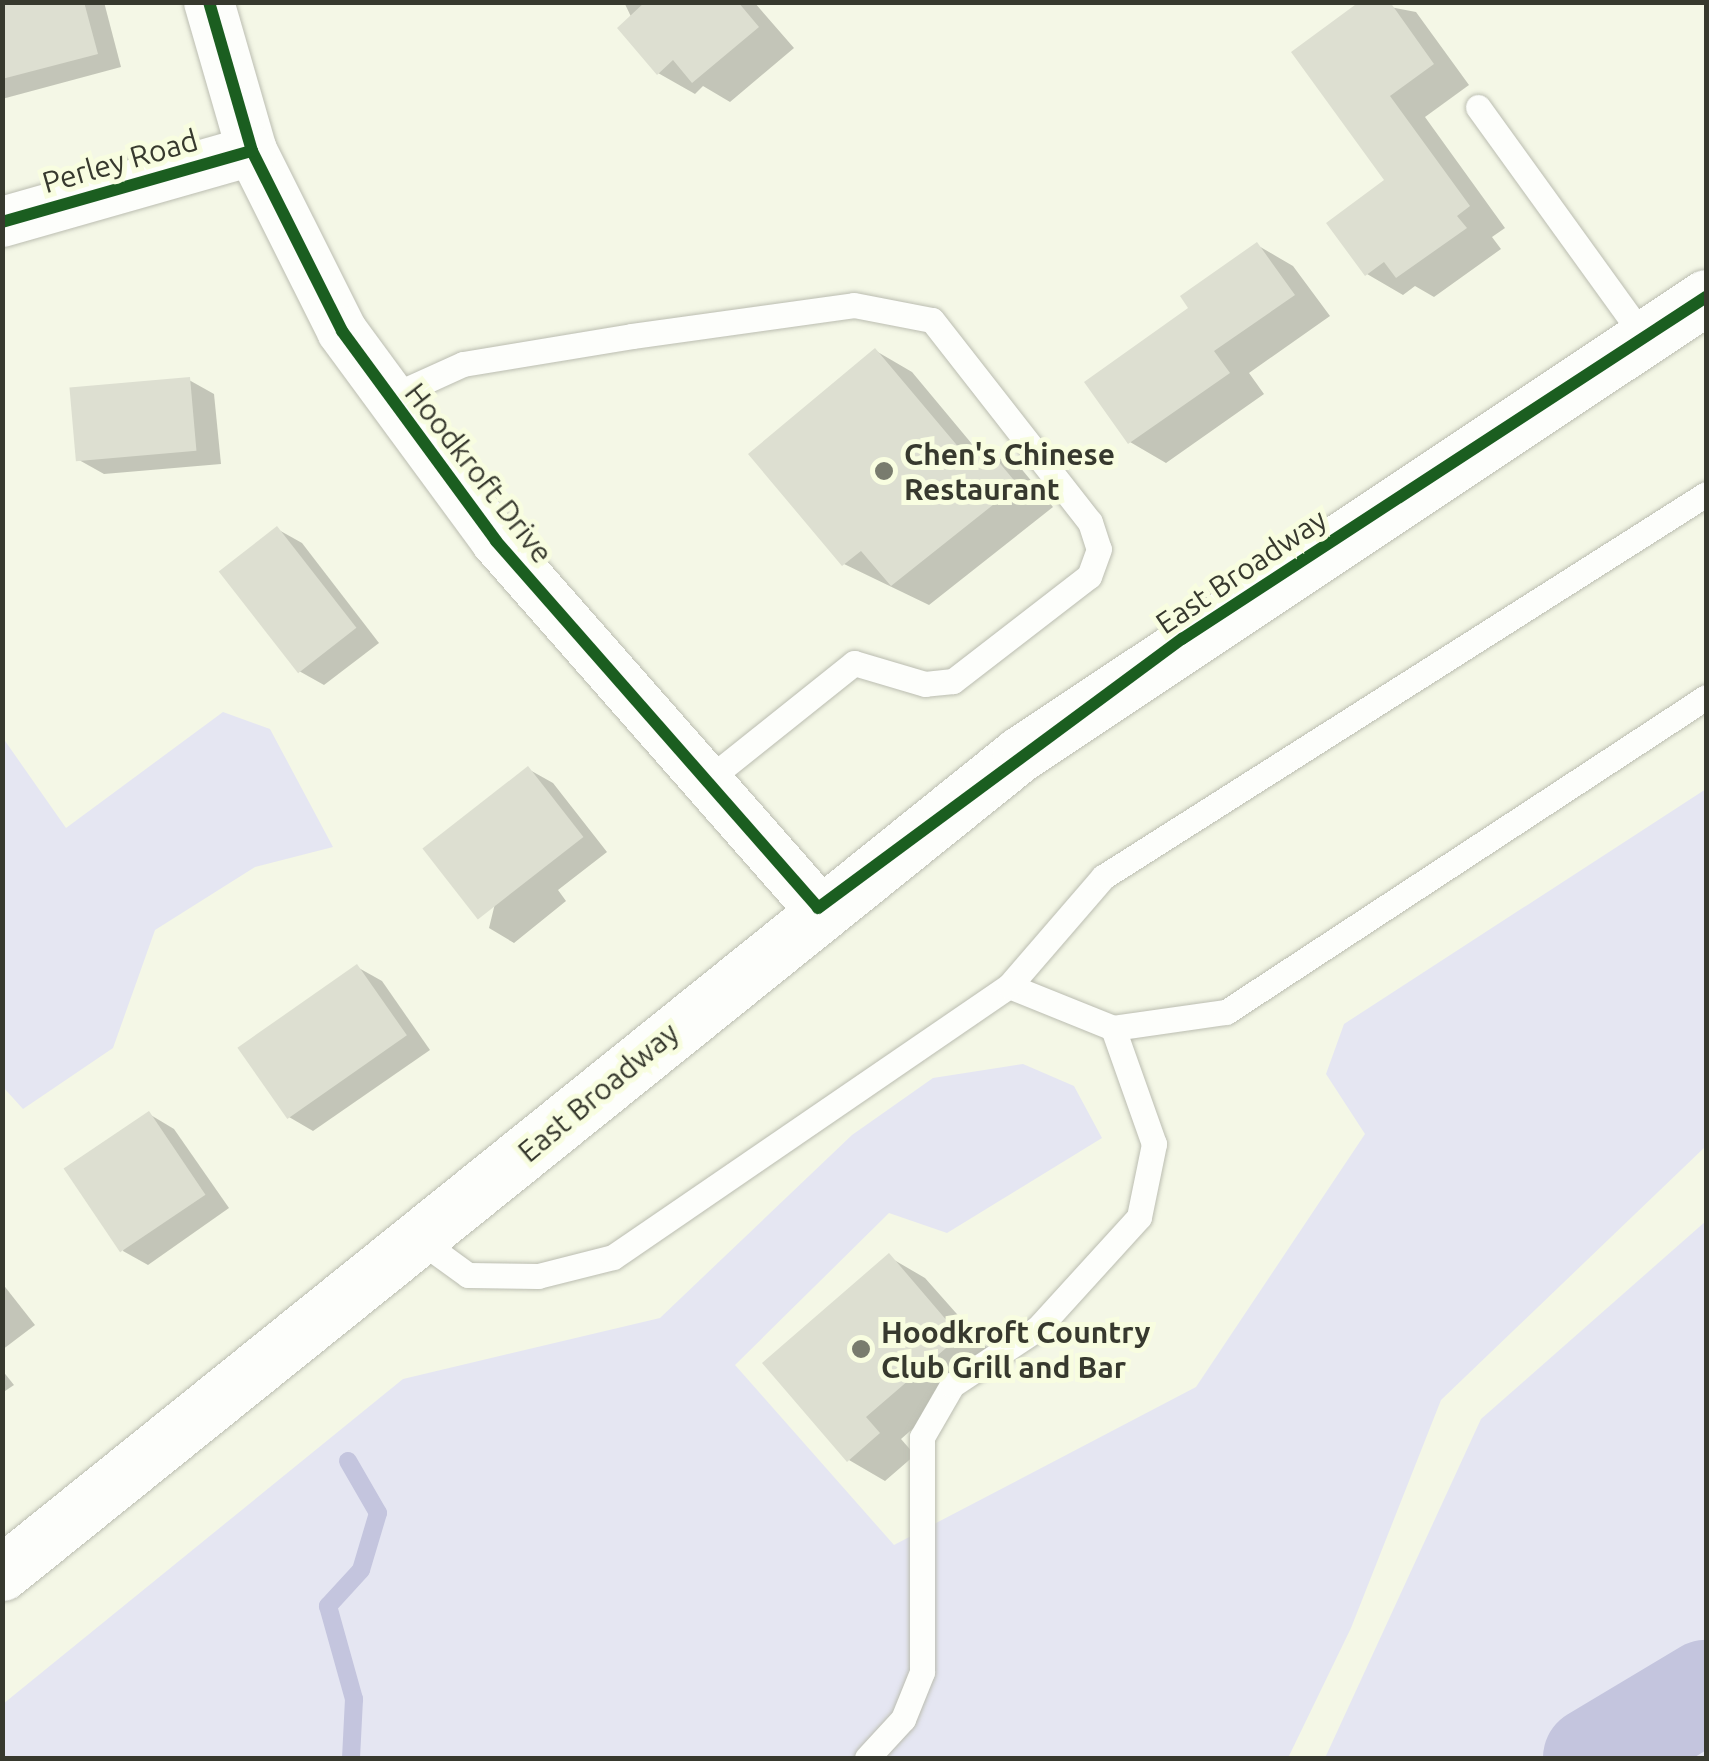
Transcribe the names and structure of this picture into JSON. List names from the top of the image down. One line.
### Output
{"streets":{"main road":["East Broadway"],"street":["Perley Road","Hoodkroft Drive"]},"crossings":[["Perley Road","Hoodkroft Drive"],["Hoodkroft Drive","East Broadway"]],"places":["Chen's Chinese Restaurant","Hoodkroft Country Club Grill and Bar"]}
